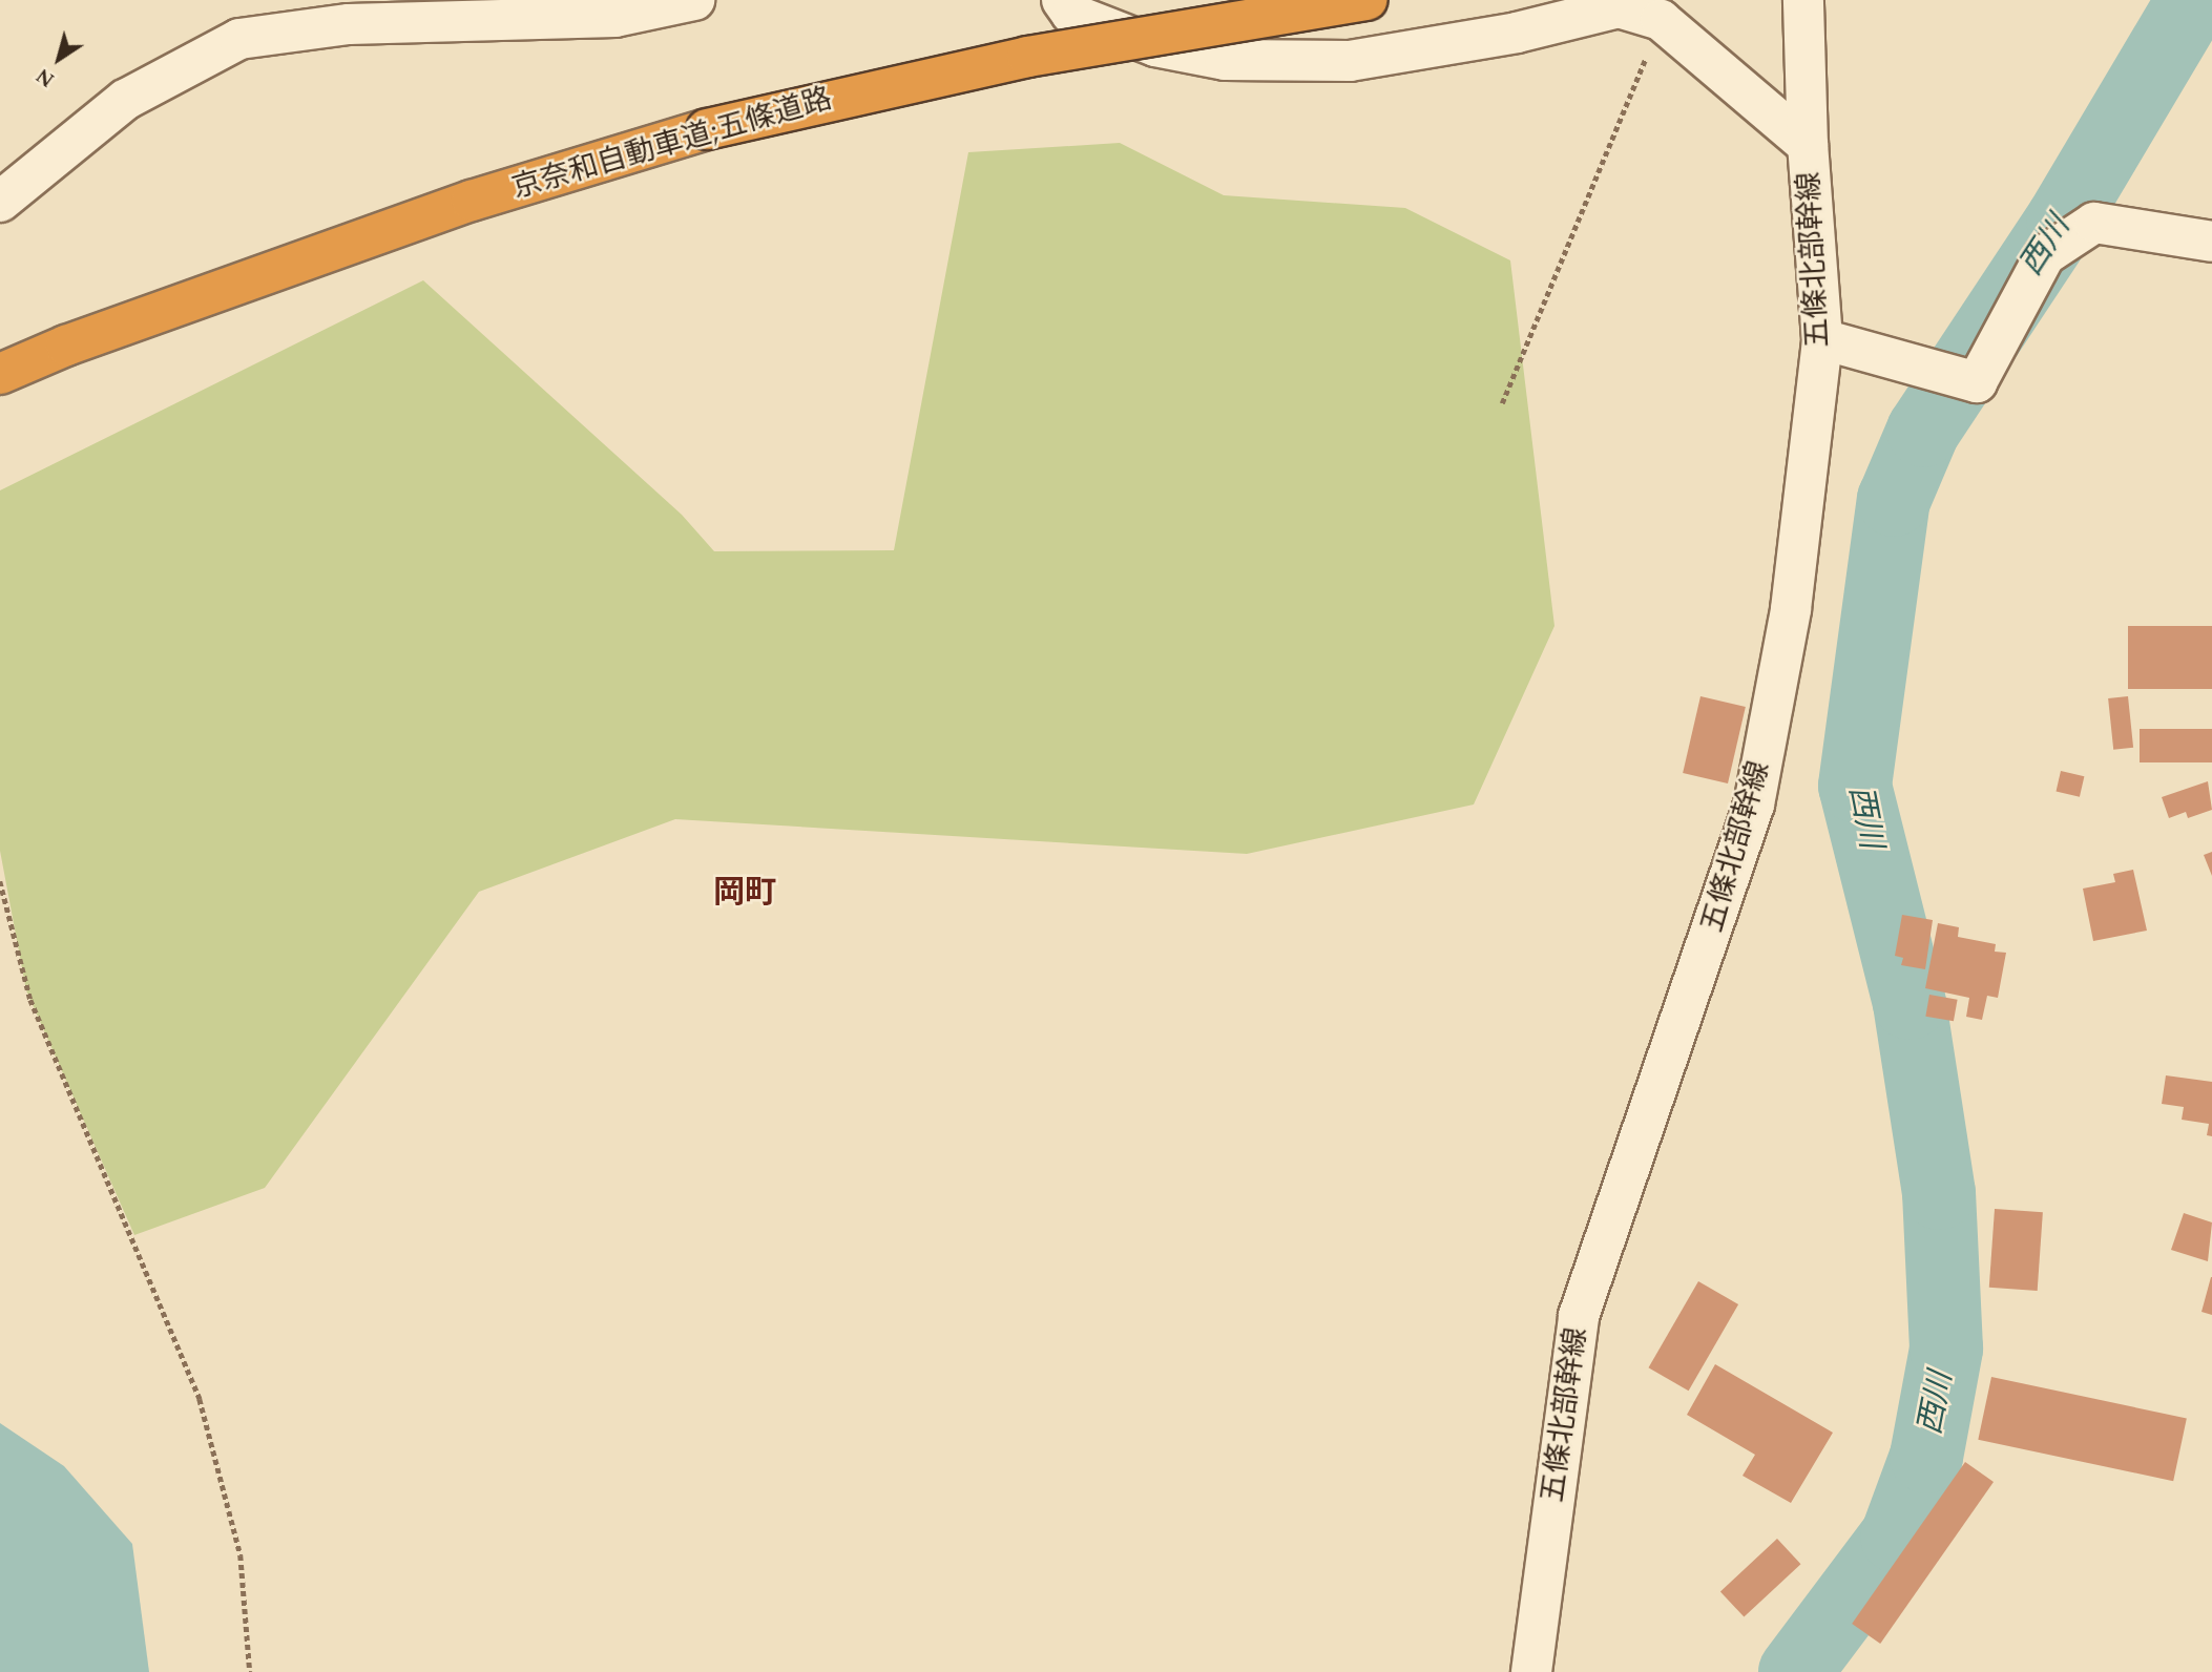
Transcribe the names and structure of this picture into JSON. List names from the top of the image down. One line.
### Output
{"streets":{"highway":["京奈和自動車道;五條道路"],"street":["五條北部幹線"]},"districts":["岡町"],"water":["西川"],"north":"bottom left"}
